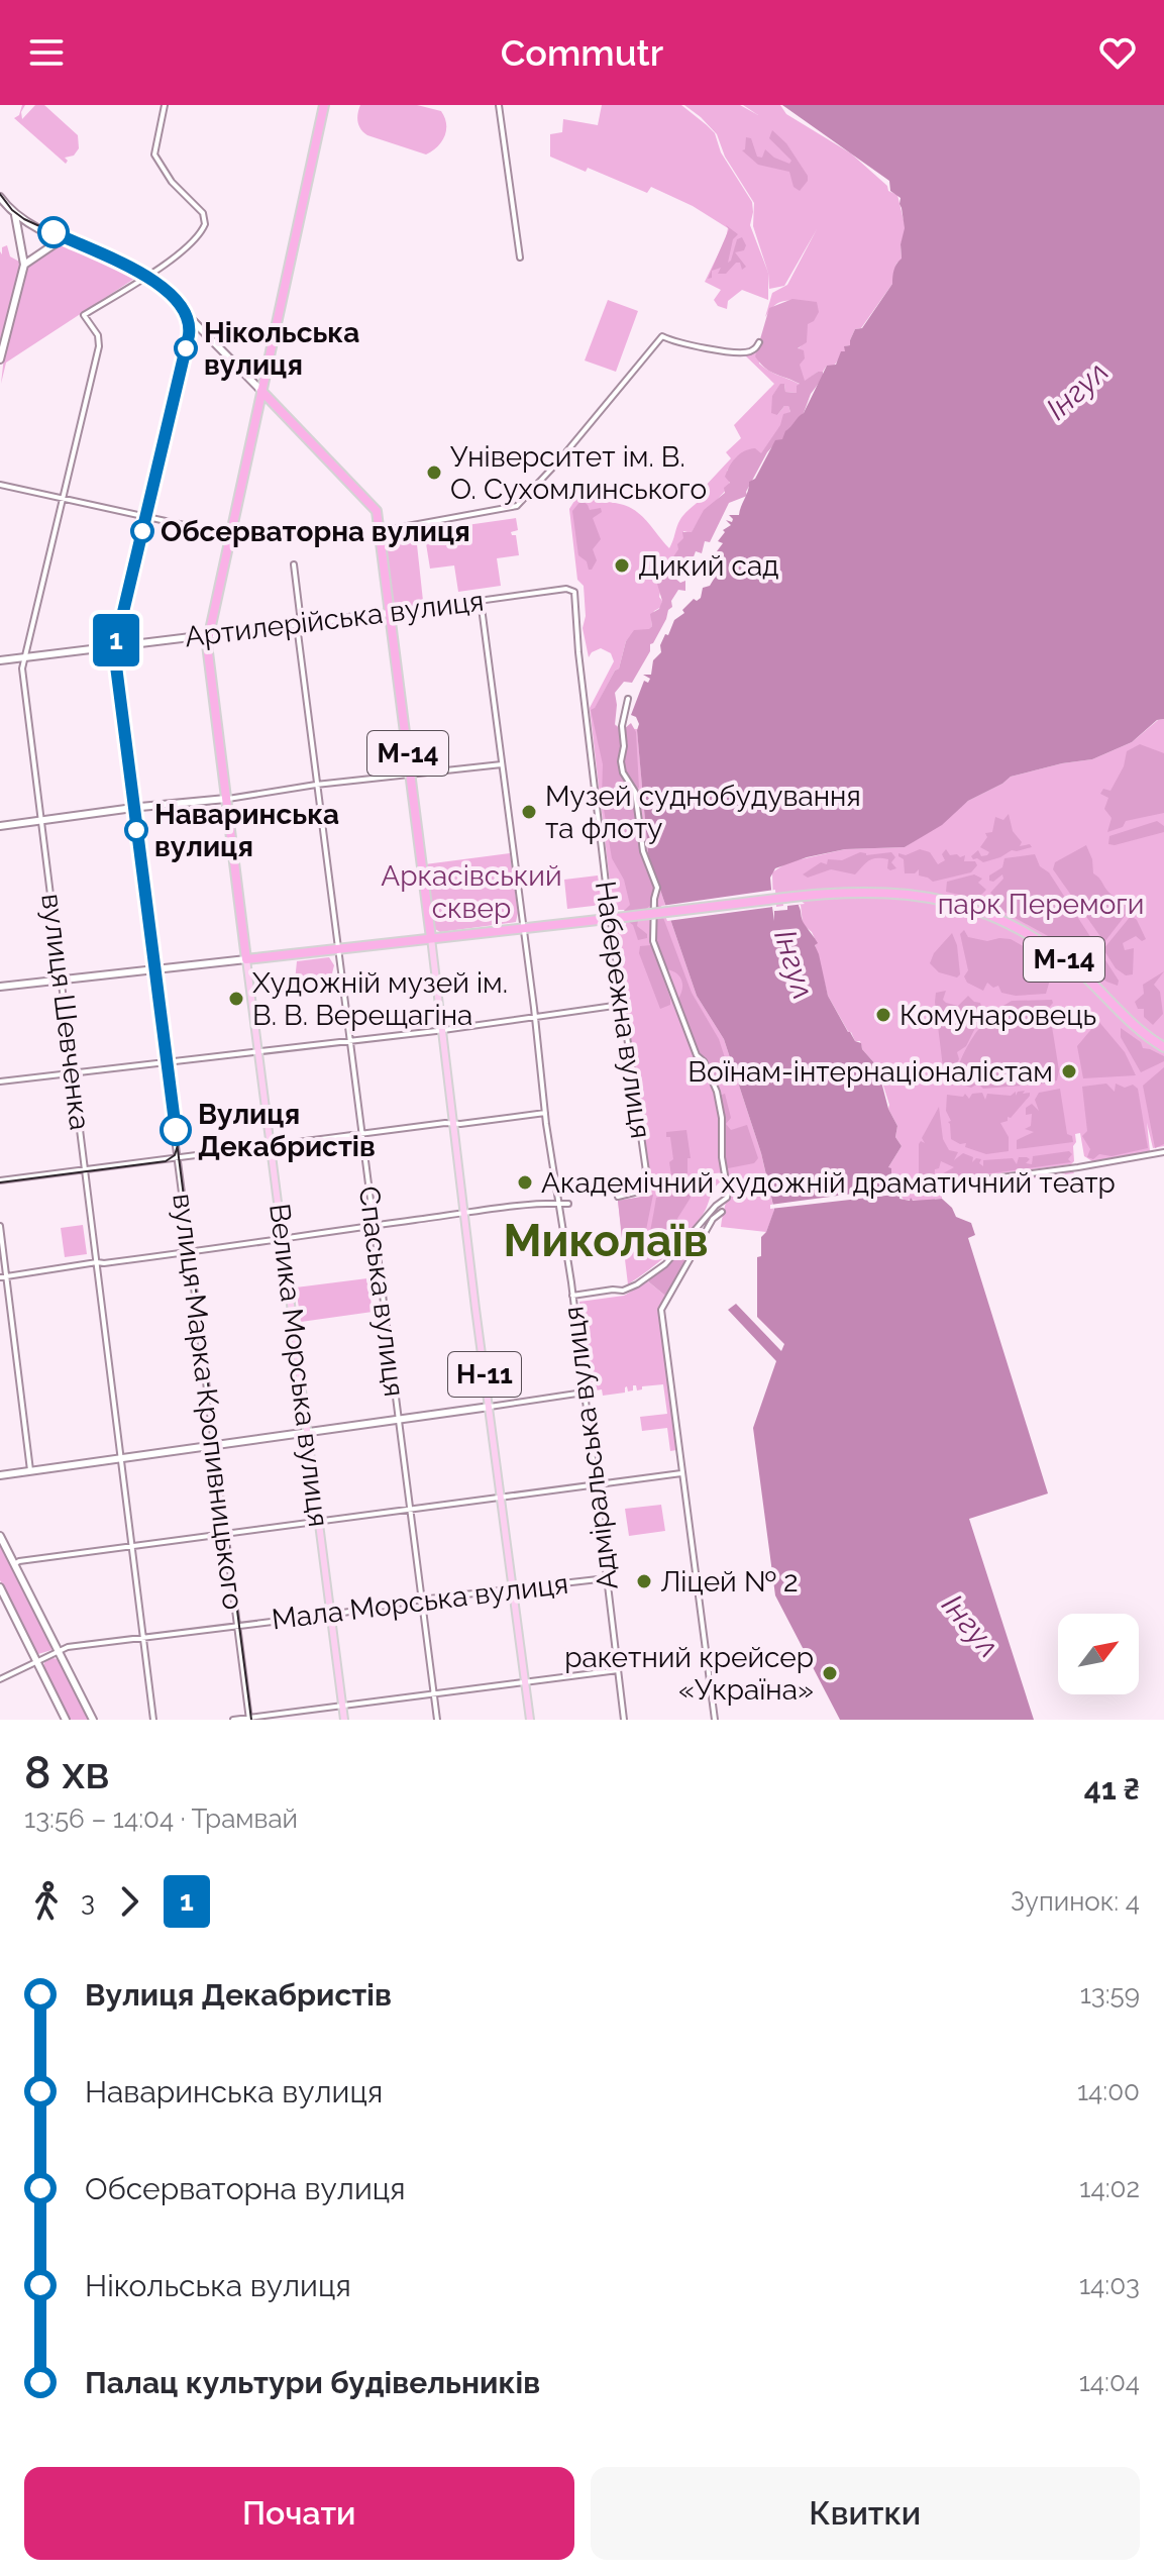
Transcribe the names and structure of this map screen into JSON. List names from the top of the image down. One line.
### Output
{"streets":{"highway":["М-14","Велика Морська вулиця"],"main road":["Н-11"],"street":["Артилерійська вулиця","Набережна вулиця","вулиця Шевченка","Спаська вулиця","вулиця Марка Кропивницького","Адміральська вулиця","Мала Морська вулиця"]},"crossings":[["Артилерійська вулиця","М-14"],["Артилерійська вулиця","Набережна вулиця"],["Артилерійська вулиця","вулиця Шевченка"],["Артилерійська вулиця","Спаська вулиця"],["Артилерійська вулиця","Велика Морська вулиця"],["Артилерійська вулиця","вулиця Марка Кропивницького"],["Артилерійська вулиця","Адміральська вулиця"],["М-14","Набережна вулиця"],["М-14","Спаська вулиця"],["М-14","Велика Морська вулиця"],["М-14","Н-11"],["М-14","Адміральська вулиця"],["вулиця Шевченка","Мала Морська вулиця"],["Спаська вулиця","Мала Морська вулиця"],["Велика Морська вулиця","Мала Морська вулиця"],["Н-11","Мала Морська вулиця"],["вулиця Марка Кропивницького","Мала Морська вулиця"],["Адміральська вулиця","Мала Морська вулиця"]],"districts":["Миколаїв"],"water":["Інгул"],"parks":["Аркасівський сквер","парк Перемоги"],"places":["Нікольська вулиця","Університет ім. В. О. Сухомлинського","Обсерваторна вулиця","Дикий сад","Музей суднобудування та флоту","Наваринська вулиця","Художній музей ім. В. В. Верещагіна","Комунаровець","Воїнам-інтернаціоналістам","Вулиця Декабристів","Академічний художній драматичний театр","Ліцей № 2","ракетний крейсер «Україна»"],"lines":["tram line 1"],"north":"top right","page":{"header":"Commutr","on_map":"1","heading":["8 хв","13:56 – 14:04 · Трамвай","41 ₴"],"legs":["3","1","Зупинок: 4"],"list":[{"name":"Вулиця Декабристів","value":"13:59"},{"name":"Наваринська вулиця","value":"14:00"},{"name":"Обсерваторна вулиця","value":"14:02"},{"name":"Нікольська вулиця","value":"14:03"},{"name":"Палац культури будівельників","value":"14:04"}],"buttons":["Почати","Квитки"]}}
